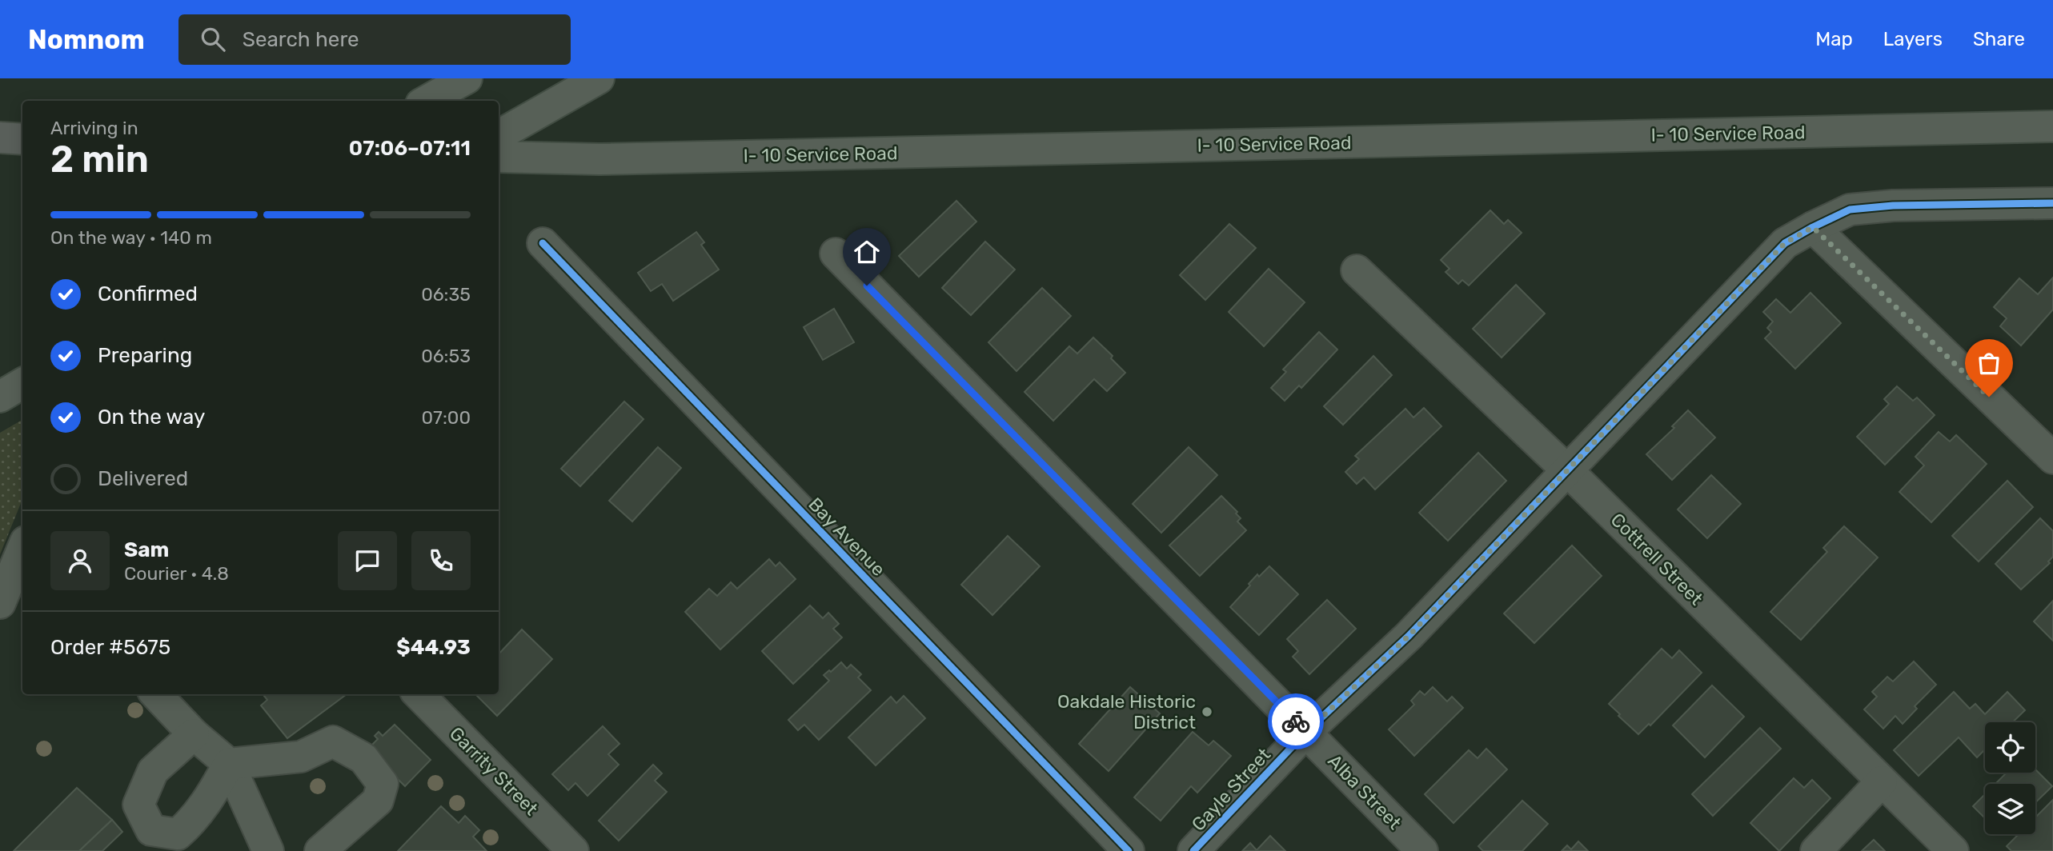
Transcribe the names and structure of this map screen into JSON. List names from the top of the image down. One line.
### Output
{"streets":{"main road":["I- 10 Service Road"],"street":["Bay Avenue","Cottrell Street","Garrity Street","Gayle Street","Alba Street"]},"crossings":[["Cottrell Street","Gayle Street"],["Gayle Street","Alba Street"]],"places":["Oakdale Historic District"],"page":{"header":"Nomnom","search":"Search here","nav":["Map","Layers","Share"],"heading":["2 min","Arriving in","07:06–07:11"],"panel":["Sam","Courier · 4.8","Order #5675","$44.93"],"bar":"On the way · 140 m","list":[["Confirmed","06:35"],["Preparing","06:53"],["On the way","07:00"],"Delivered"]}}
